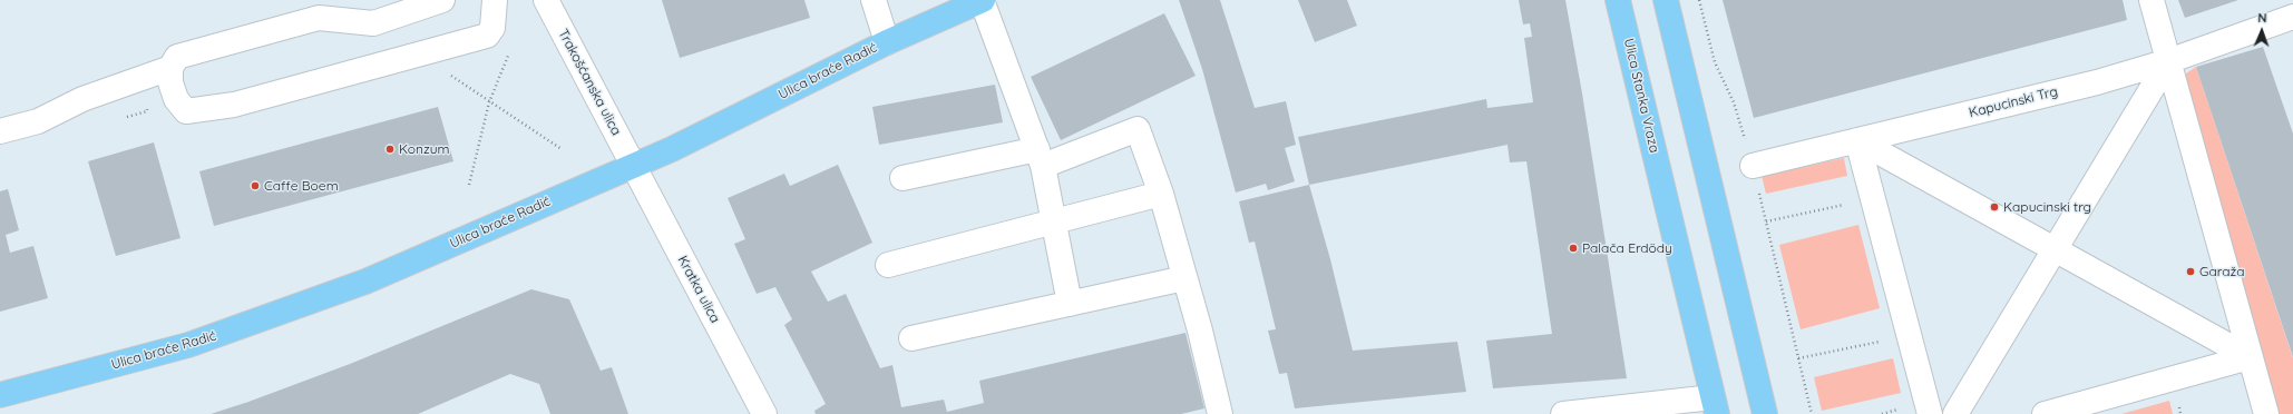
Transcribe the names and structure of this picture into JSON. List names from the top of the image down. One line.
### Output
{"streets":{"main road":["Ulica braće Radić","Ulica Stanka Vraza"],"street":["Trakošćanska ulica","Kapucinski Trg","Kratka ulica"]},"crossings":[["Ulica braće Radić","Trakošćanska ulica"],["Ulica braće Radić","Kratka ulica"],["Trakošćanska ulica","Kratka ulica"]],"places":["Konzum","Caffe Boem","Kapucinski trg","Palača Erdödy","Garaža"],"north":"top"}
